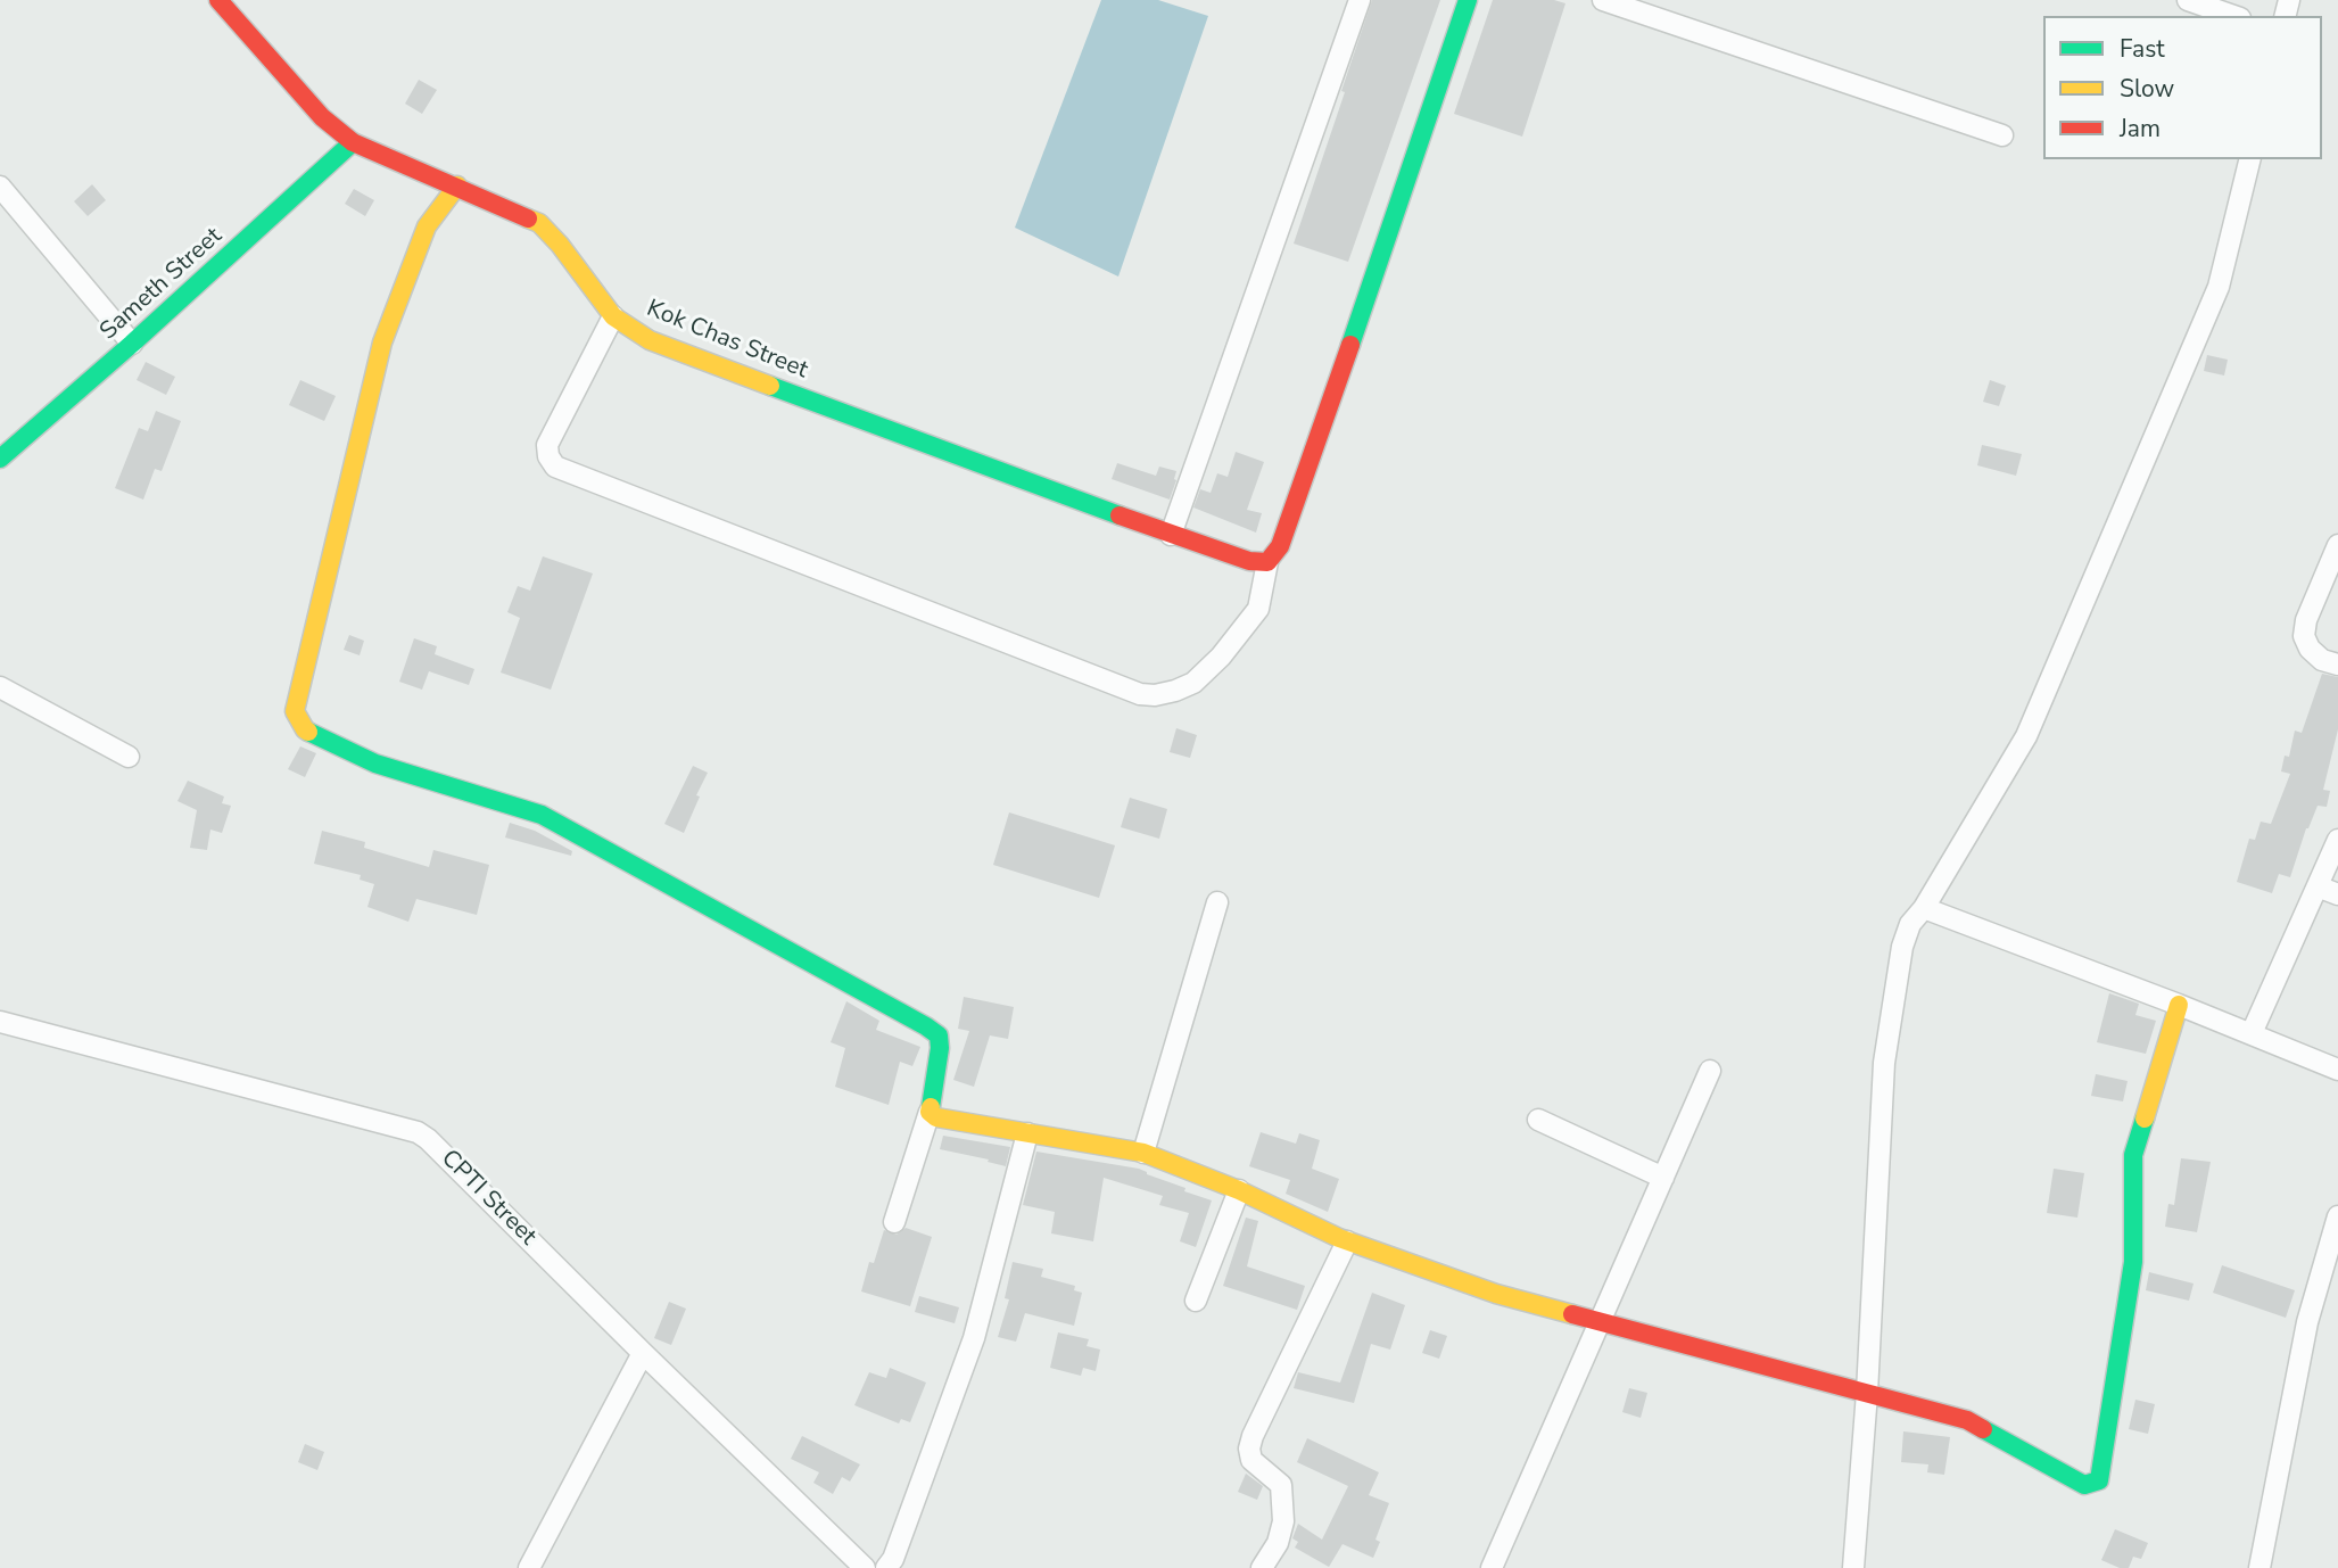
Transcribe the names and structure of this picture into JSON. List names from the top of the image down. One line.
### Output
{"streets":{"street":["Sameth Street","Kok Chas Street","CPTI Street"]},"crossings":[["Sameth Street","Kok Chas Street"]],"legend":["Fast","Slow","Jam"]}
